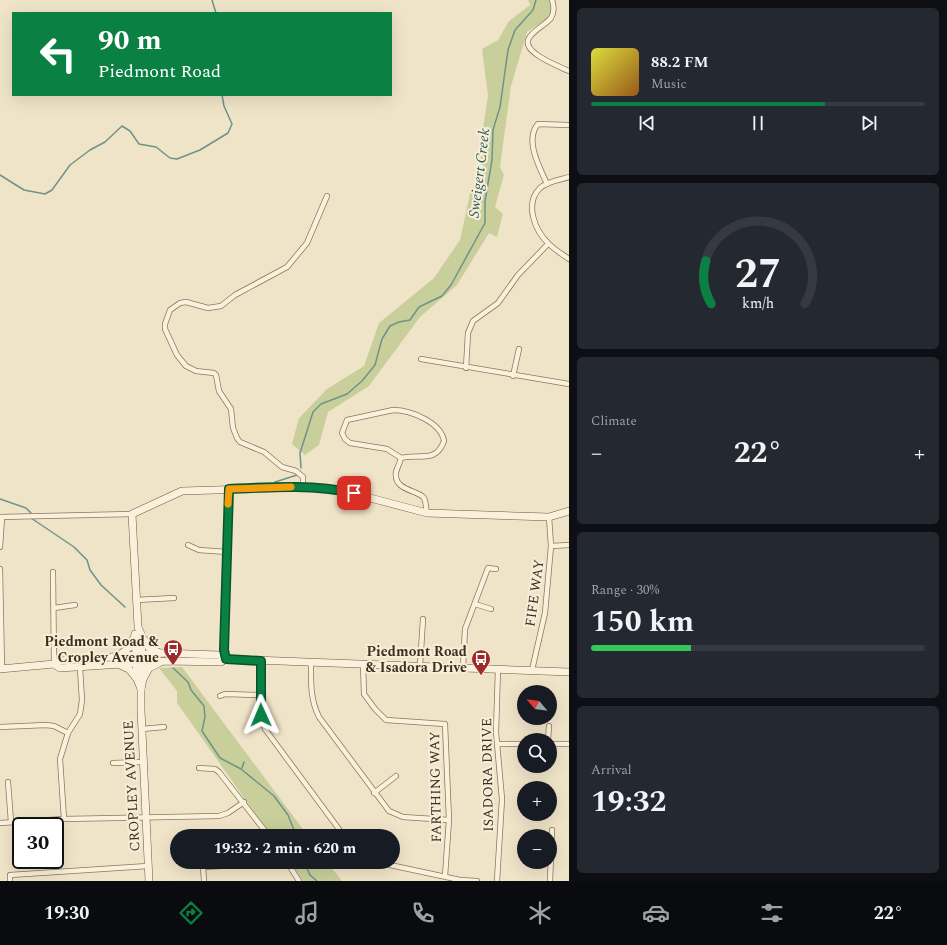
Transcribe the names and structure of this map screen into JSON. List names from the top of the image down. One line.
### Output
{"streets":{"main road":["CROPLEY AVENUE"],"street":["FIFE WAY","ISADORA DRIVE","FARTHING WAY"]},"water":["Sweigert Creek"],"places":{"bus stop":["Piedmont Road & Cropley Avenue","Piedmont Road & Isadora Drive"]},"north":"top left","page":{"turn":["90 m","Piedmont Road"],"song":["88.2 FM","Music"],"tile":["Climate",["Range · 30%","150 km"],["Arrival","19:32"]],"heat":["−","22°","+"],"map_buttons":["+","−"],"limit":"30","trip":"19:32 · 2 min · 620 m","tabs":["19:30","22°"],"gauge":["27","km/h"]}}
